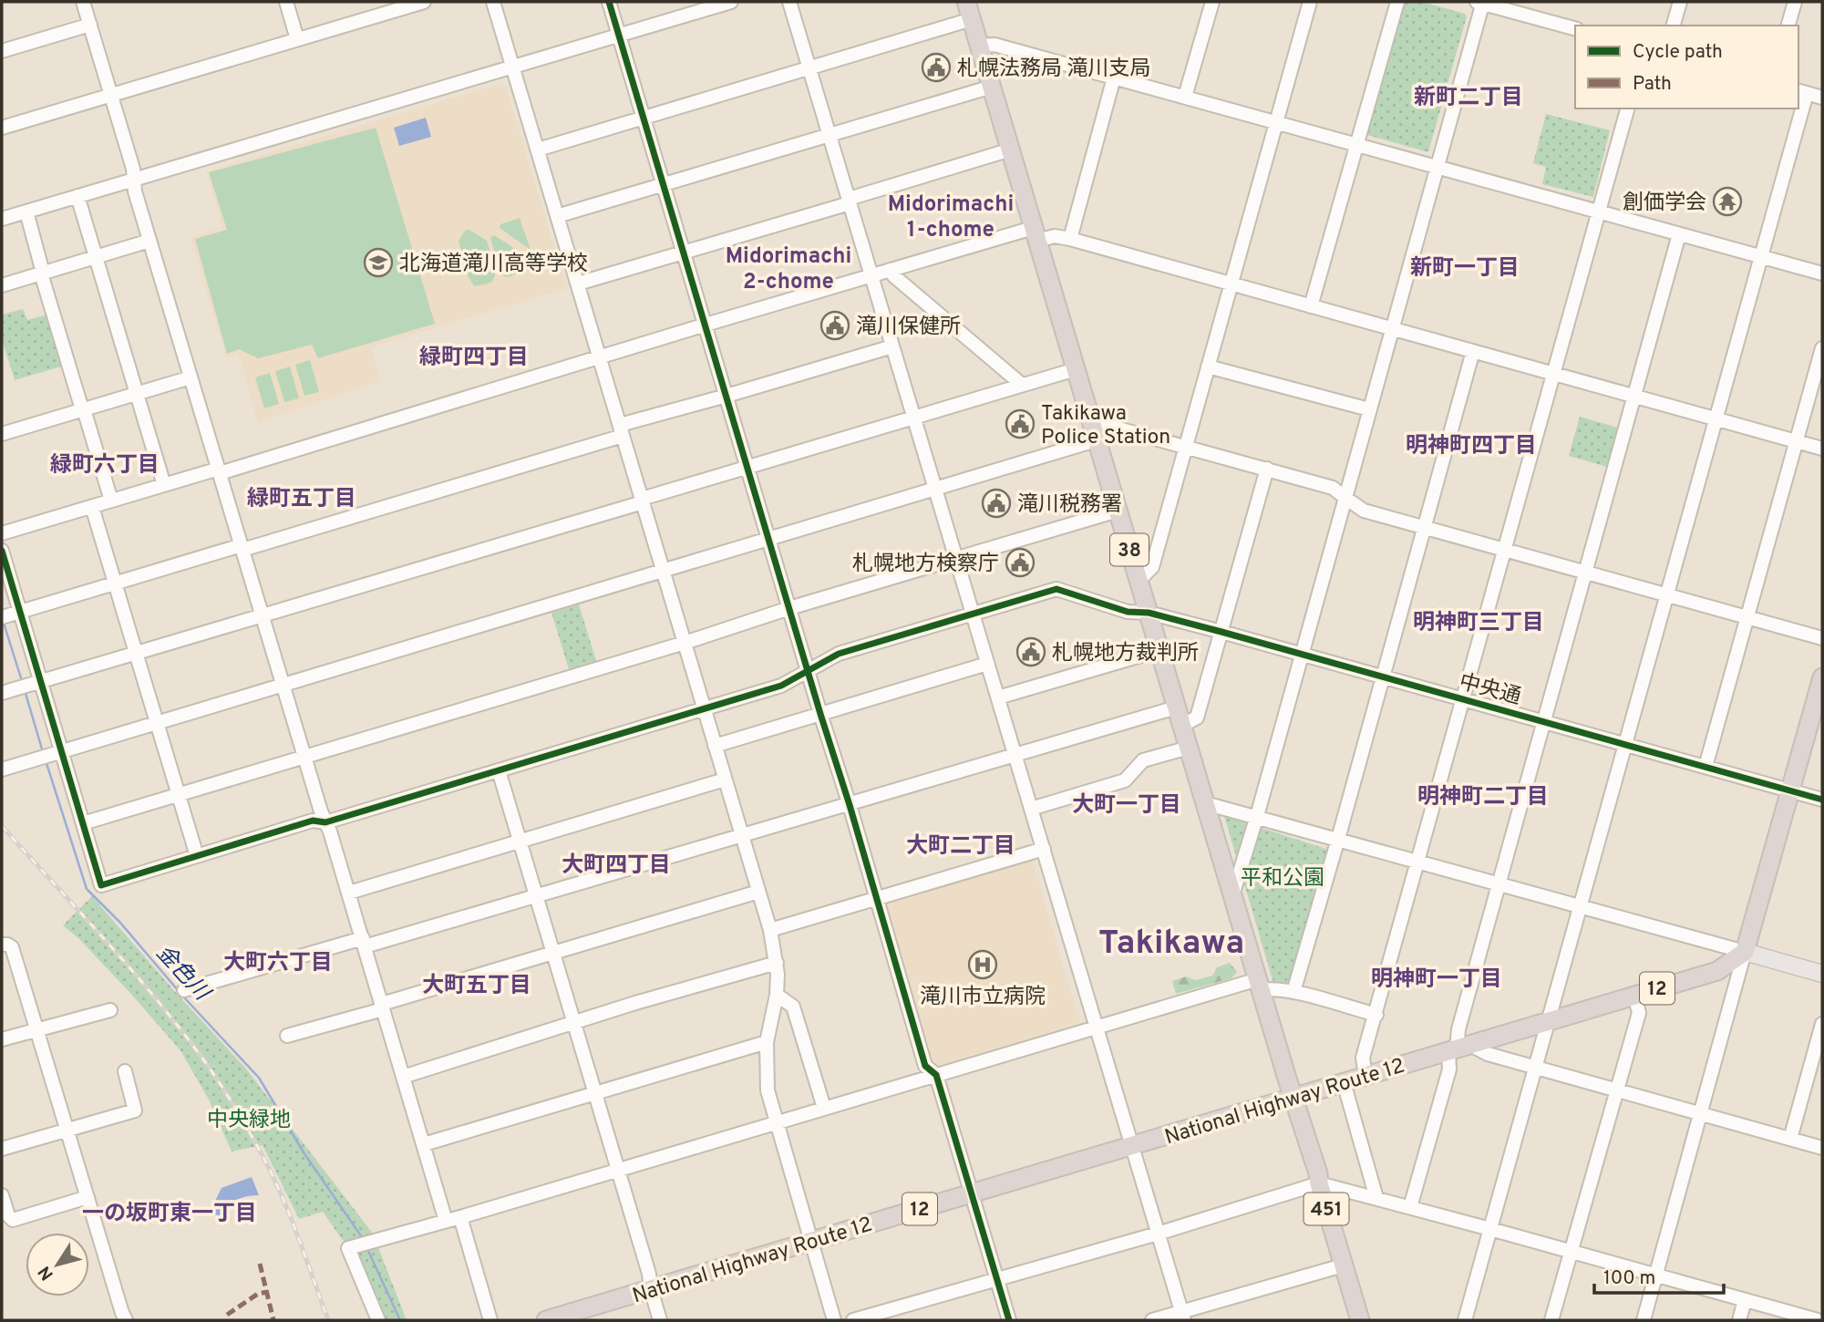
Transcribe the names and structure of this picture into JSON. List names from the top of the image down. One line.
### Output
{"streets":{"highway":["38","12","National Highway Route 12","451"],"street":["中央通"]},"crossings":[["38","中央通"],["38","National Highway Route 12"],["38","451"],["National Highway Route 12","451"]],"districts":["新町二丁目","Midorimachi 1-chome","Midorimachi 2-chome","新町一丁目","緑町四丁目","明神町四丁目","緑町六丁目","緑町五丁目","明神町三丁目","明神町二丁目","大町一丁目","大町二丁目","大町四丁目","Takikawa","大町六丁目","明神町一丁目","大町五丁目","一の坂町東一丁目"],"water":["金色川"],"parks":["平和公園","中央緑地"],"places":{"public building":["札幌法務局 滝川支局","滝川保健所","Takikawa Police Station","滝川税務署","札幌地方検察庁","札幌地方裁判所"],"temple":["創価学会"],"school or university":["北海道滝川高等学校"],"hospital":["滝川市立病院"]},"legend":["Cycle path","Path"],"scale_bar":"100 m","north":"bottom left"}
